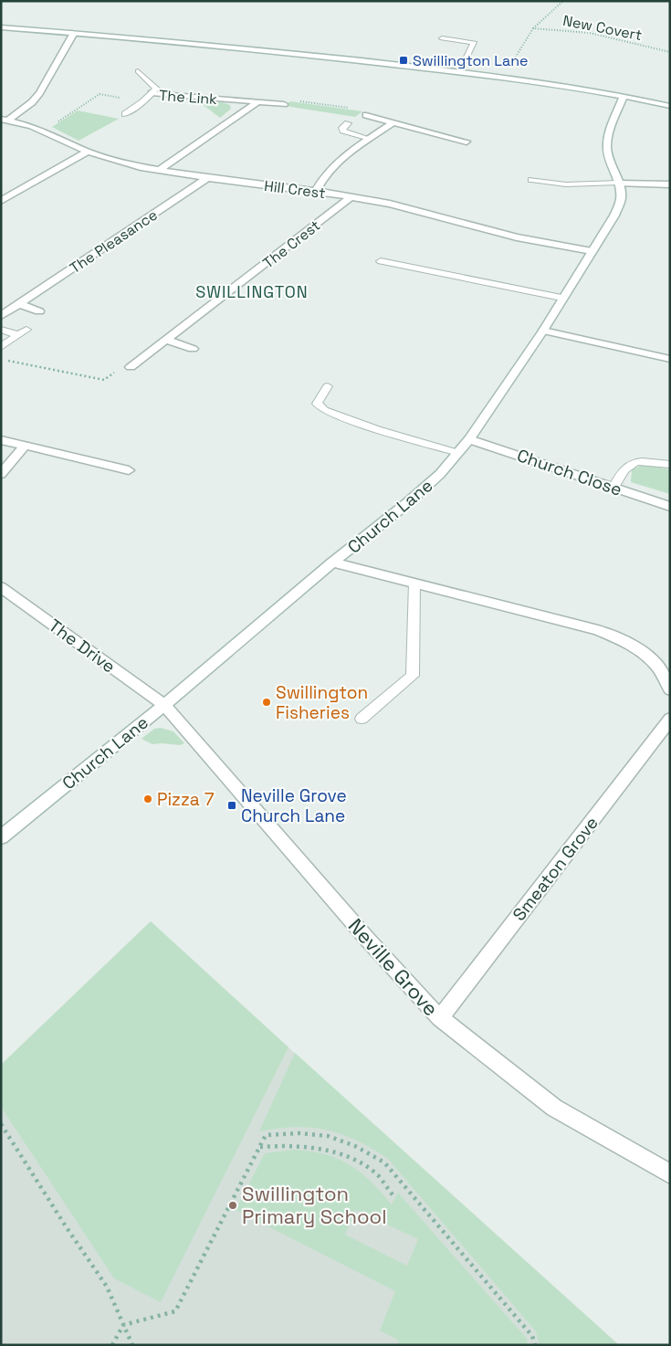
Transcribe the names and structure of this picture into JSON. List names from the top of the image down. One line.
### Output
{"streets":{"street":["The Link","Hill Crest","The Pleasance","The Crest","Church Close","Church Lane","The Drive","Smeaton Grove","Neville Grove"],"path":["New Covert"]},"crossings":[["The Link","Hill Crest"],["Hill Crest","The Pleasance"],["Hill Crest","The Crest"],["Hill Crest","Church Lane"],["Church Close","Church Lane"],["Church Lane","The Drive"],["Church Lane","Neville Grove"],["The Drive","Neville Grove"],["Smeaton Grove","Neville Grove"]],"districts":["SWILLINGTON"],"places":{"transit":["Swillington Lane","Neville Grove Church Lane"],"other":["Swillington Fisheries","Pizza 7","Swillington Primary School"]}}
